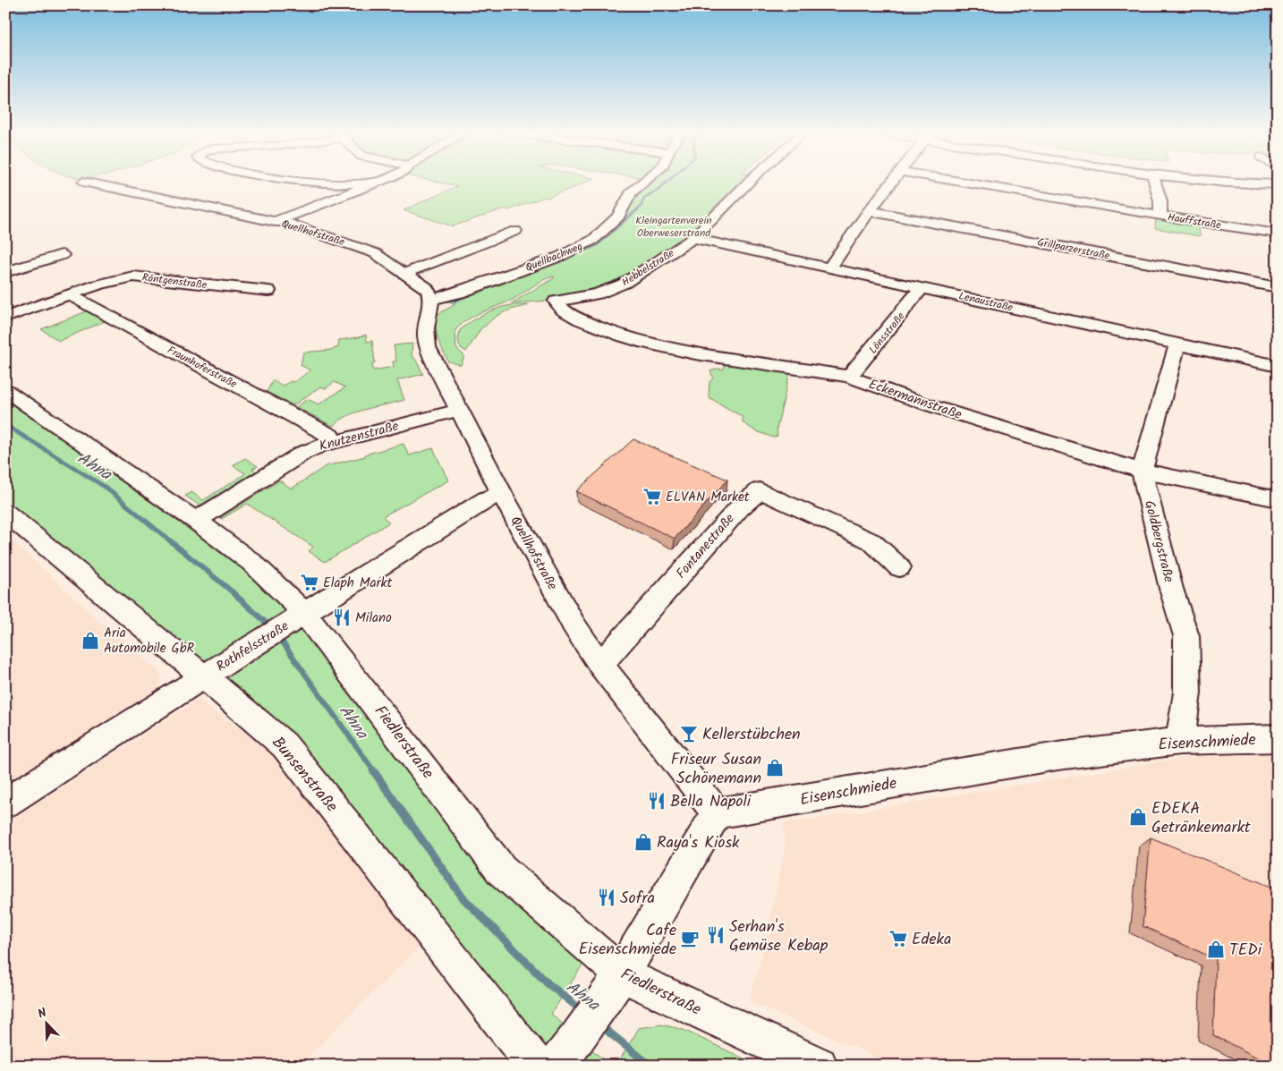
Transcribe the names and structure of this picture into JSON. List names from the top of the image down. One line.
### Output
{"streets":{"street":["Hauffstraße","Quellhofstraße","Grillparzerstraße","Quellbachweg","Hebbelstraße","Röntgenstraße","Lenaustraße","Lönsstraße","Fraunhoferstraße","Eckermannstraße","Knutzenstraße","Goldbergstraße","Fontanestraße","Rothfelsstraße","Fiedlerstraße","Eisenschmiede","Bunsenstraße"]},"crossings":[["Quellhofstraße","Quellbachweg"],["Quellhofstraße","Knutzenstraße"],["Quellhofstraße","Fontanestraße"],["Quellhofstraße","Rothfelsstraße"],["Quellhofstraße","Eisenschmiede"],["Hebbelstraße","Lenaustraße"],["Hebbelstraße","Eckermannstraße"],["Röntgenstraße","Fraunhoferstraße"],["Lenaustraße","Lönsstraße"],["Lenaustraße","Goldbergstraße"],["Lönsstraße","Eckermannstraße"],["Fraunhoferstraße","Knutzenstraße"],["Eckermannstraße","Goldbergstraße"],["Knutzenstraße","Fiedlerstraße"],["Goldbergstraße","Eisenschmiede"],["Rothfelsstraße","Fiedlerstraße"],["Rothfelsstraße","Bunsenstraße"]],"water":["Ahna"],"parks":["Kleingartenverein Oberweserstrand"],"places":{"supermarket":["ELVAN Market","Elaph Markt","Edeka"],"restaurant":["Milano","Bella Napoli","Sofra","Serhan's Gemüse Kebap"],"shop":["Aria Automobile GbR","Friseur Susan Schönemann","EDEKA Getränkemarkt","Raya's Kiosk","TEDi"],"bar":["Kellerstübchen"],"cafe":["Cafe Eisenschmiede"]},"north":"top left"}
